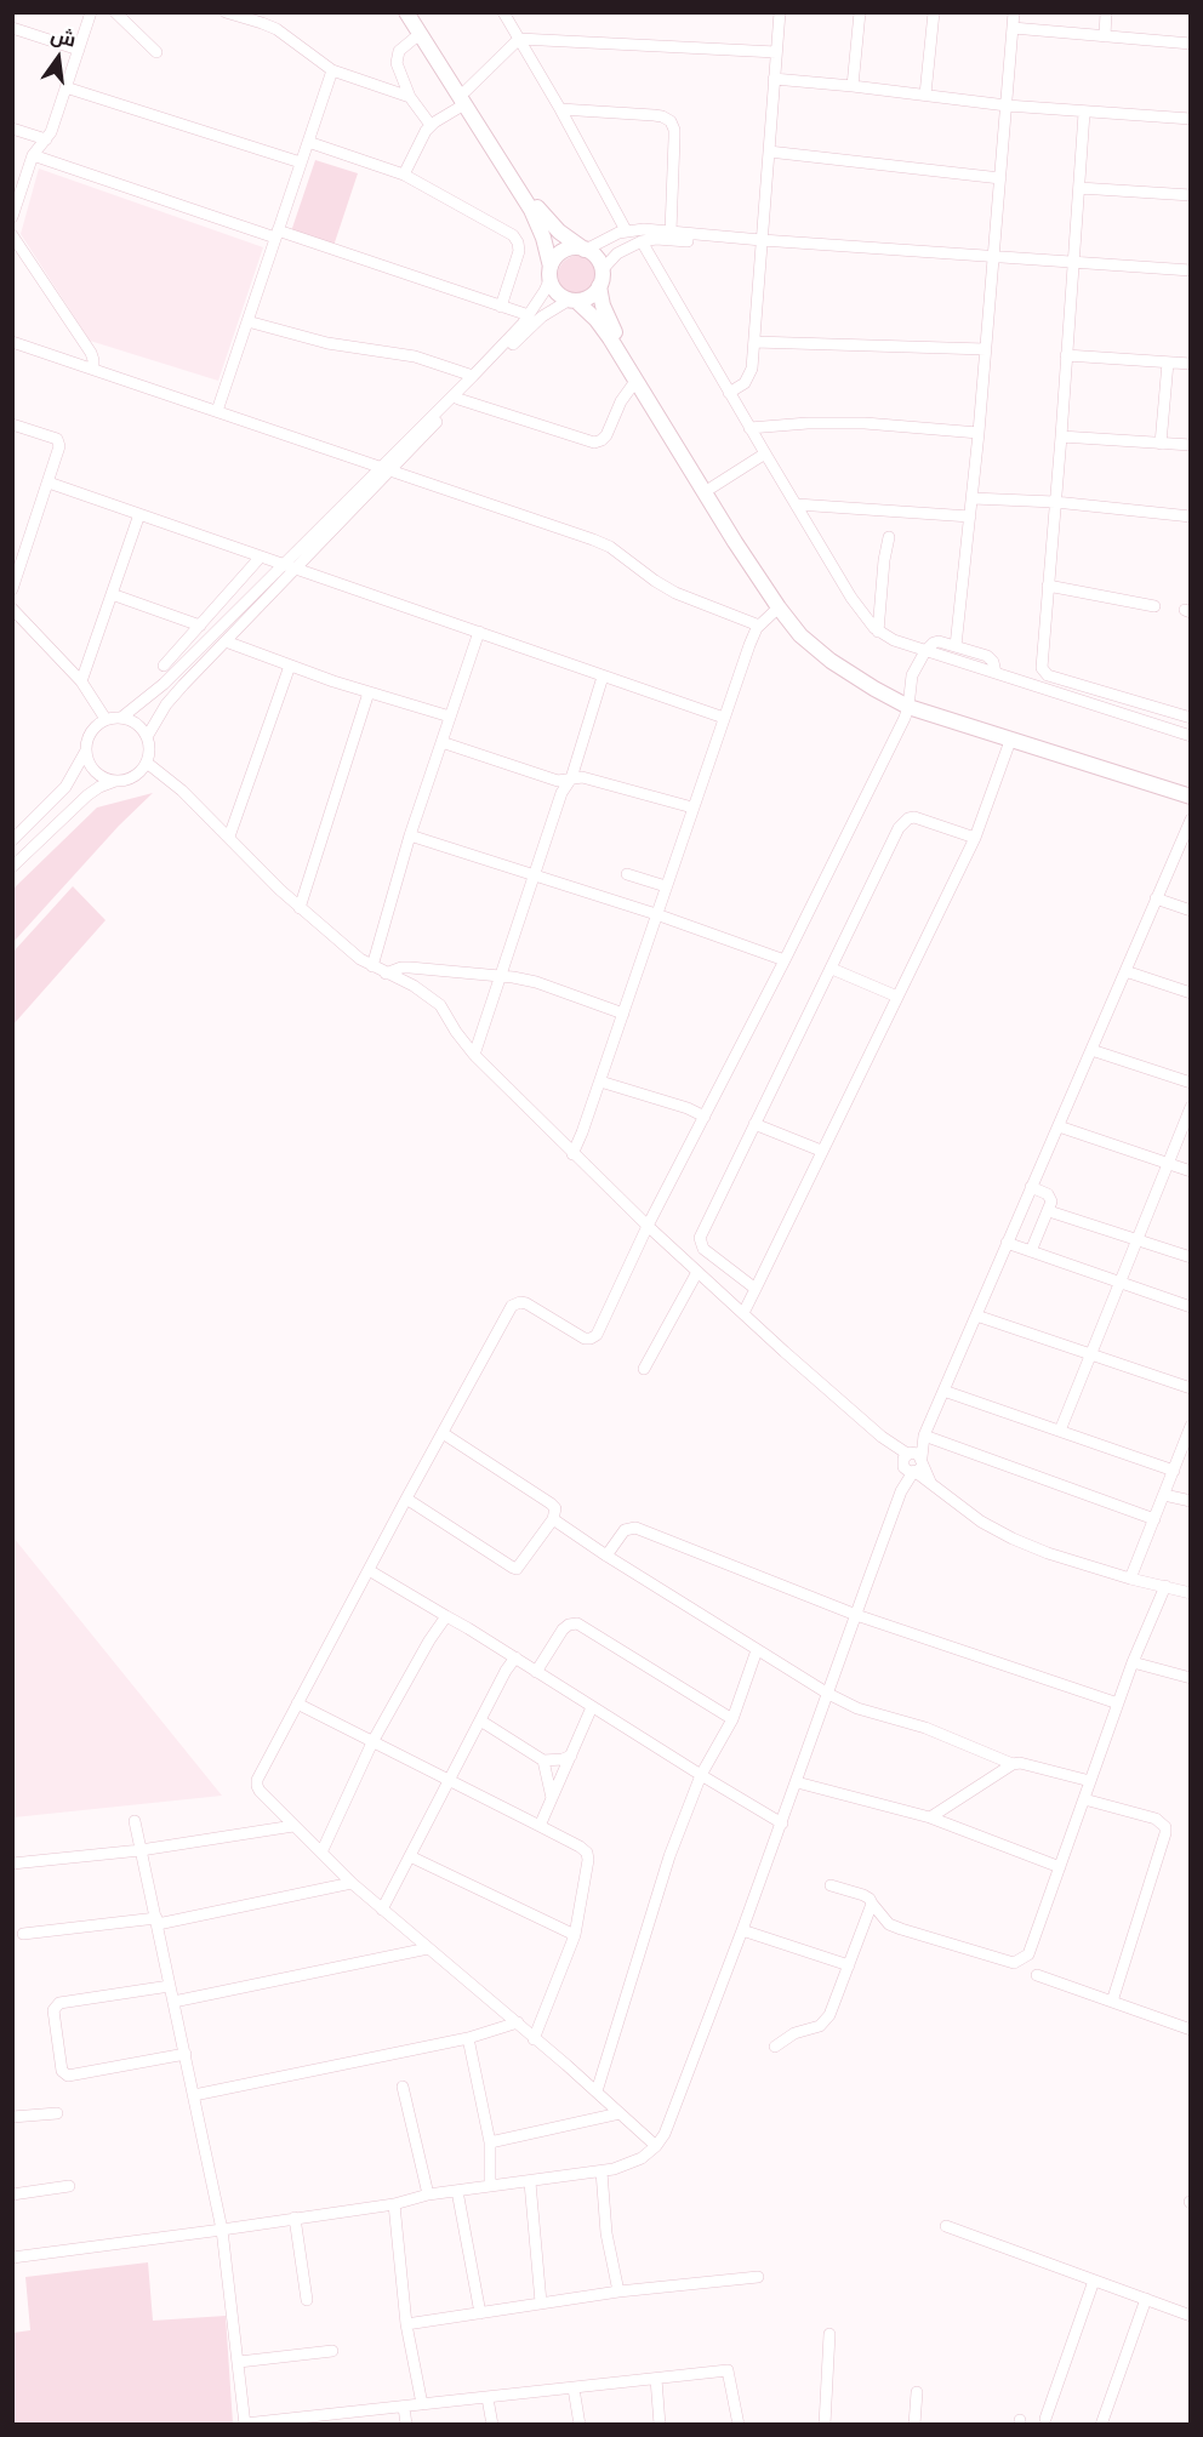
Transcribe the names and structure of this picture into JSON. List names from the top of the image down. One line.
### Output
{"north":"top"}
